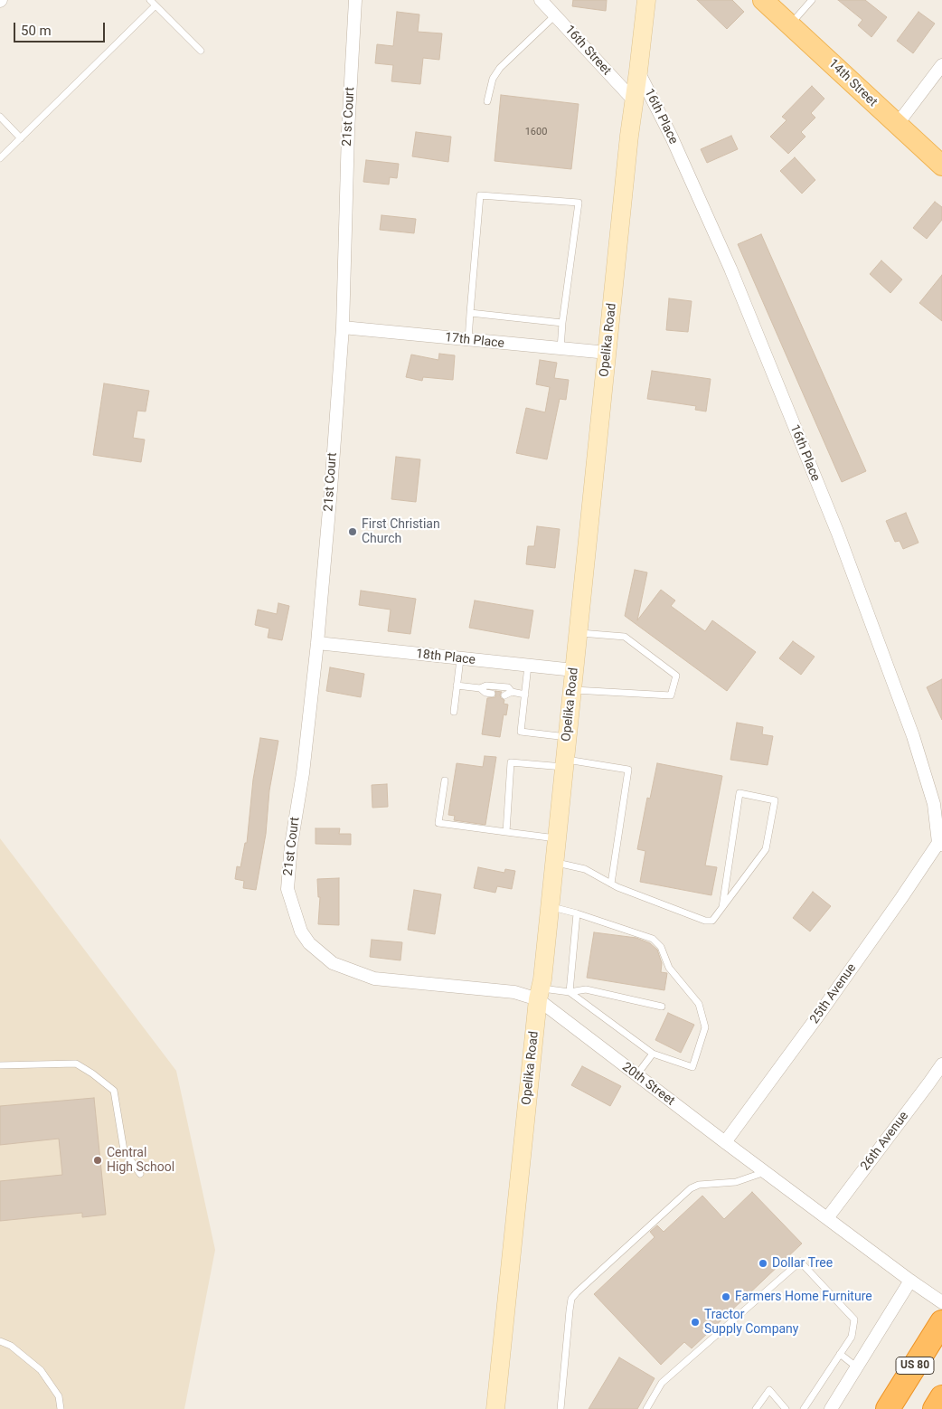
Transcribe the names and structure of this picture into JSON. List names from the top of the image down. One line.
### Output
{"streets":{"highway":["US 80"],"main road":["14th Street","Opelika Road"],"street":["16th Street","21st Court","16th Place","17th Place","18th Place","25th Avenue","20th Street","26th Avenue"]},"crossings":[["16th Street","Opelika Road"],["21st Court","17th Place"],["21st Court","18th Place"],["21st Court","20th Street"],["16th Place","Opelika Road"],["16th Place","25th Avenue"],["Opelika Road","17th Place"],["Opelika Road","18th Place"],["Opelika Road","20th Street"],["25th Avenue","20th Street"],["20th Street","26th Avenue"]],"places":["First Christian Church","Central High School","Dollar Tree","Farmers Home Furniture","Tractor Supply Company"],"house_numbers":["1600"],"scale_bar":"50 m"}
